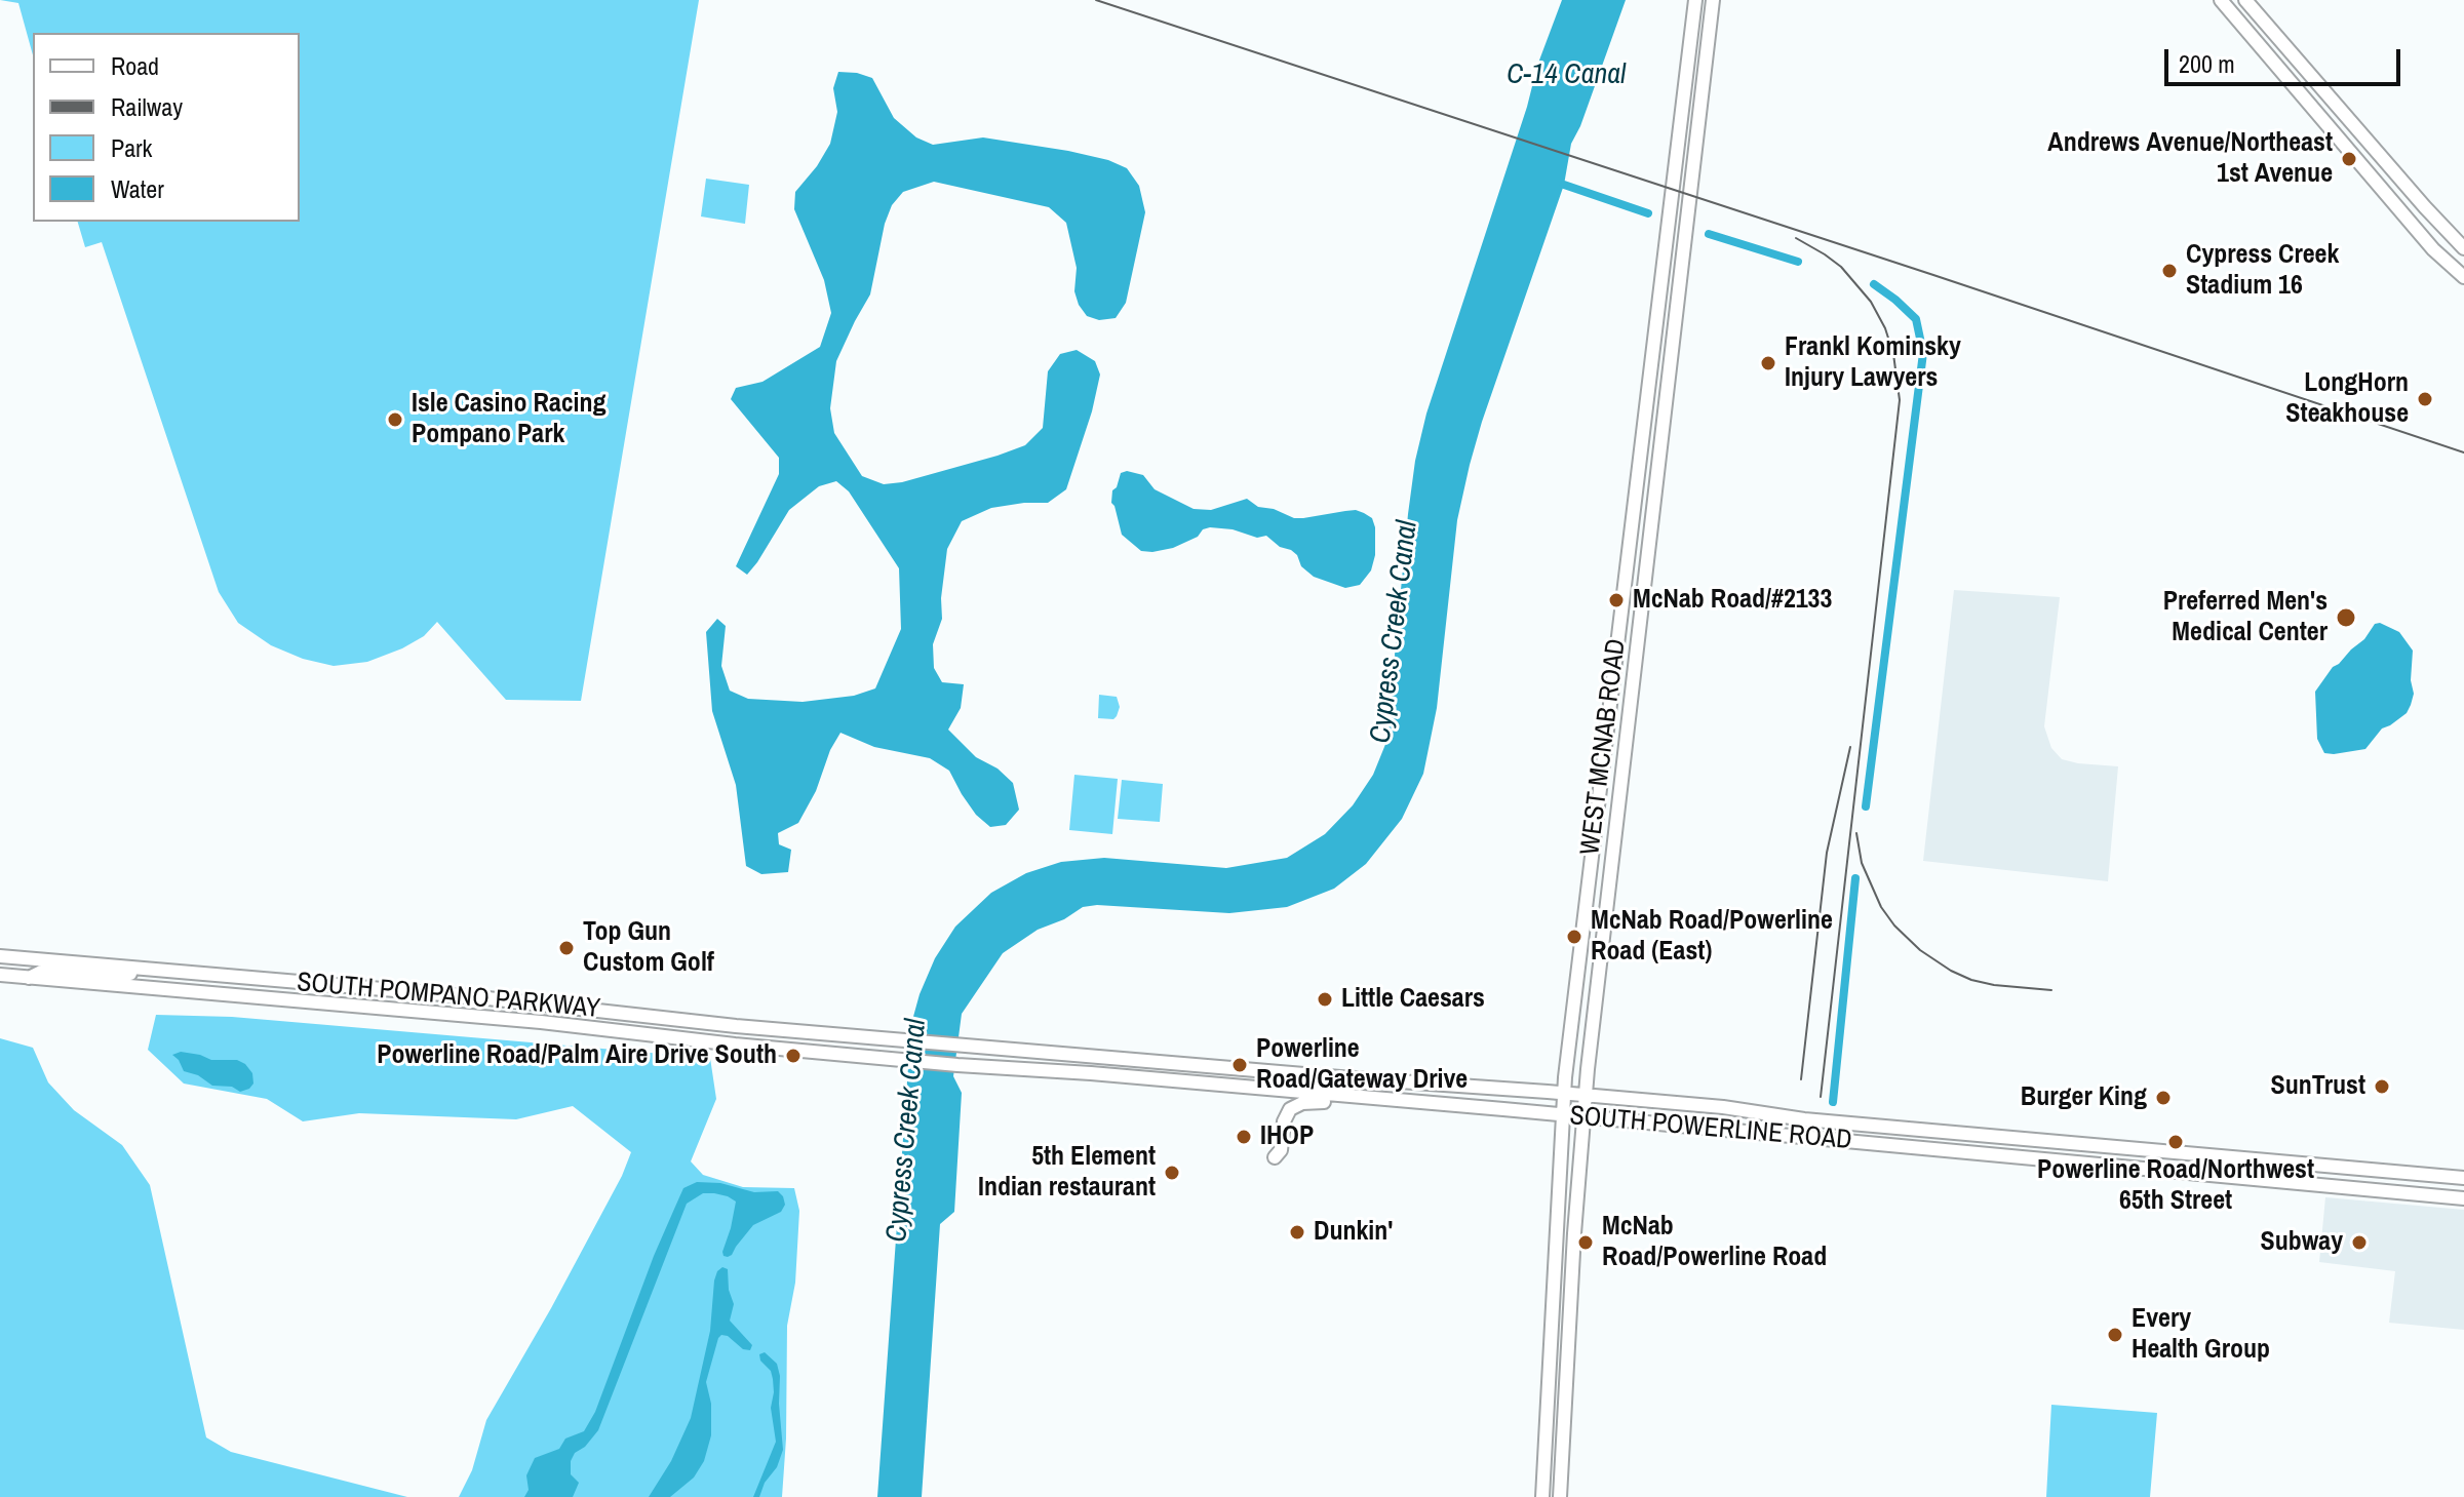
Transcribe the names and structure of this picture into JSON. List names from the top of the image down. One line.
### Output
{"streets":{"main road":["WEST MCNAB ROAD","SOUTH POMPANO PARKWAY","SOUTH POWERLINE ROAD"]},"crossings":[["WEST MCNAB ROAD","SOUTH POWERLINE ROAD"],["SOUTH POMPANO PARKWAY","SOUTH POWERLINE ROAD"]],"water":["C-14 Canal","Cypress Creek Canal"],"places":["Andrews Avenue/Northeast 1st Avenue","Cypress Creek Stadium 16","Frankl Kominsky Injury Lawyers","LongHorn Steakhouse","Isle Casino Racing Pompano Park","McNab Road/#2133","Preferred Men's Medical Center","McNab Road/Powerline Road (East)","Top Gun Custom Golf","Little Caesars","Powerline Road/Palm Aire Drive South","Powerline Road/Gateway Drive","SunTrust","Burger King","IHOP","Powerline Road/Northwest 65th Street","5th Element Indian restaurant","Dunkin'","McNab Road/Powerline Road","Subway","Every Health Group"],"legend":["Road","Railway","Park","Water"],"scale_bar":"200 m"}
